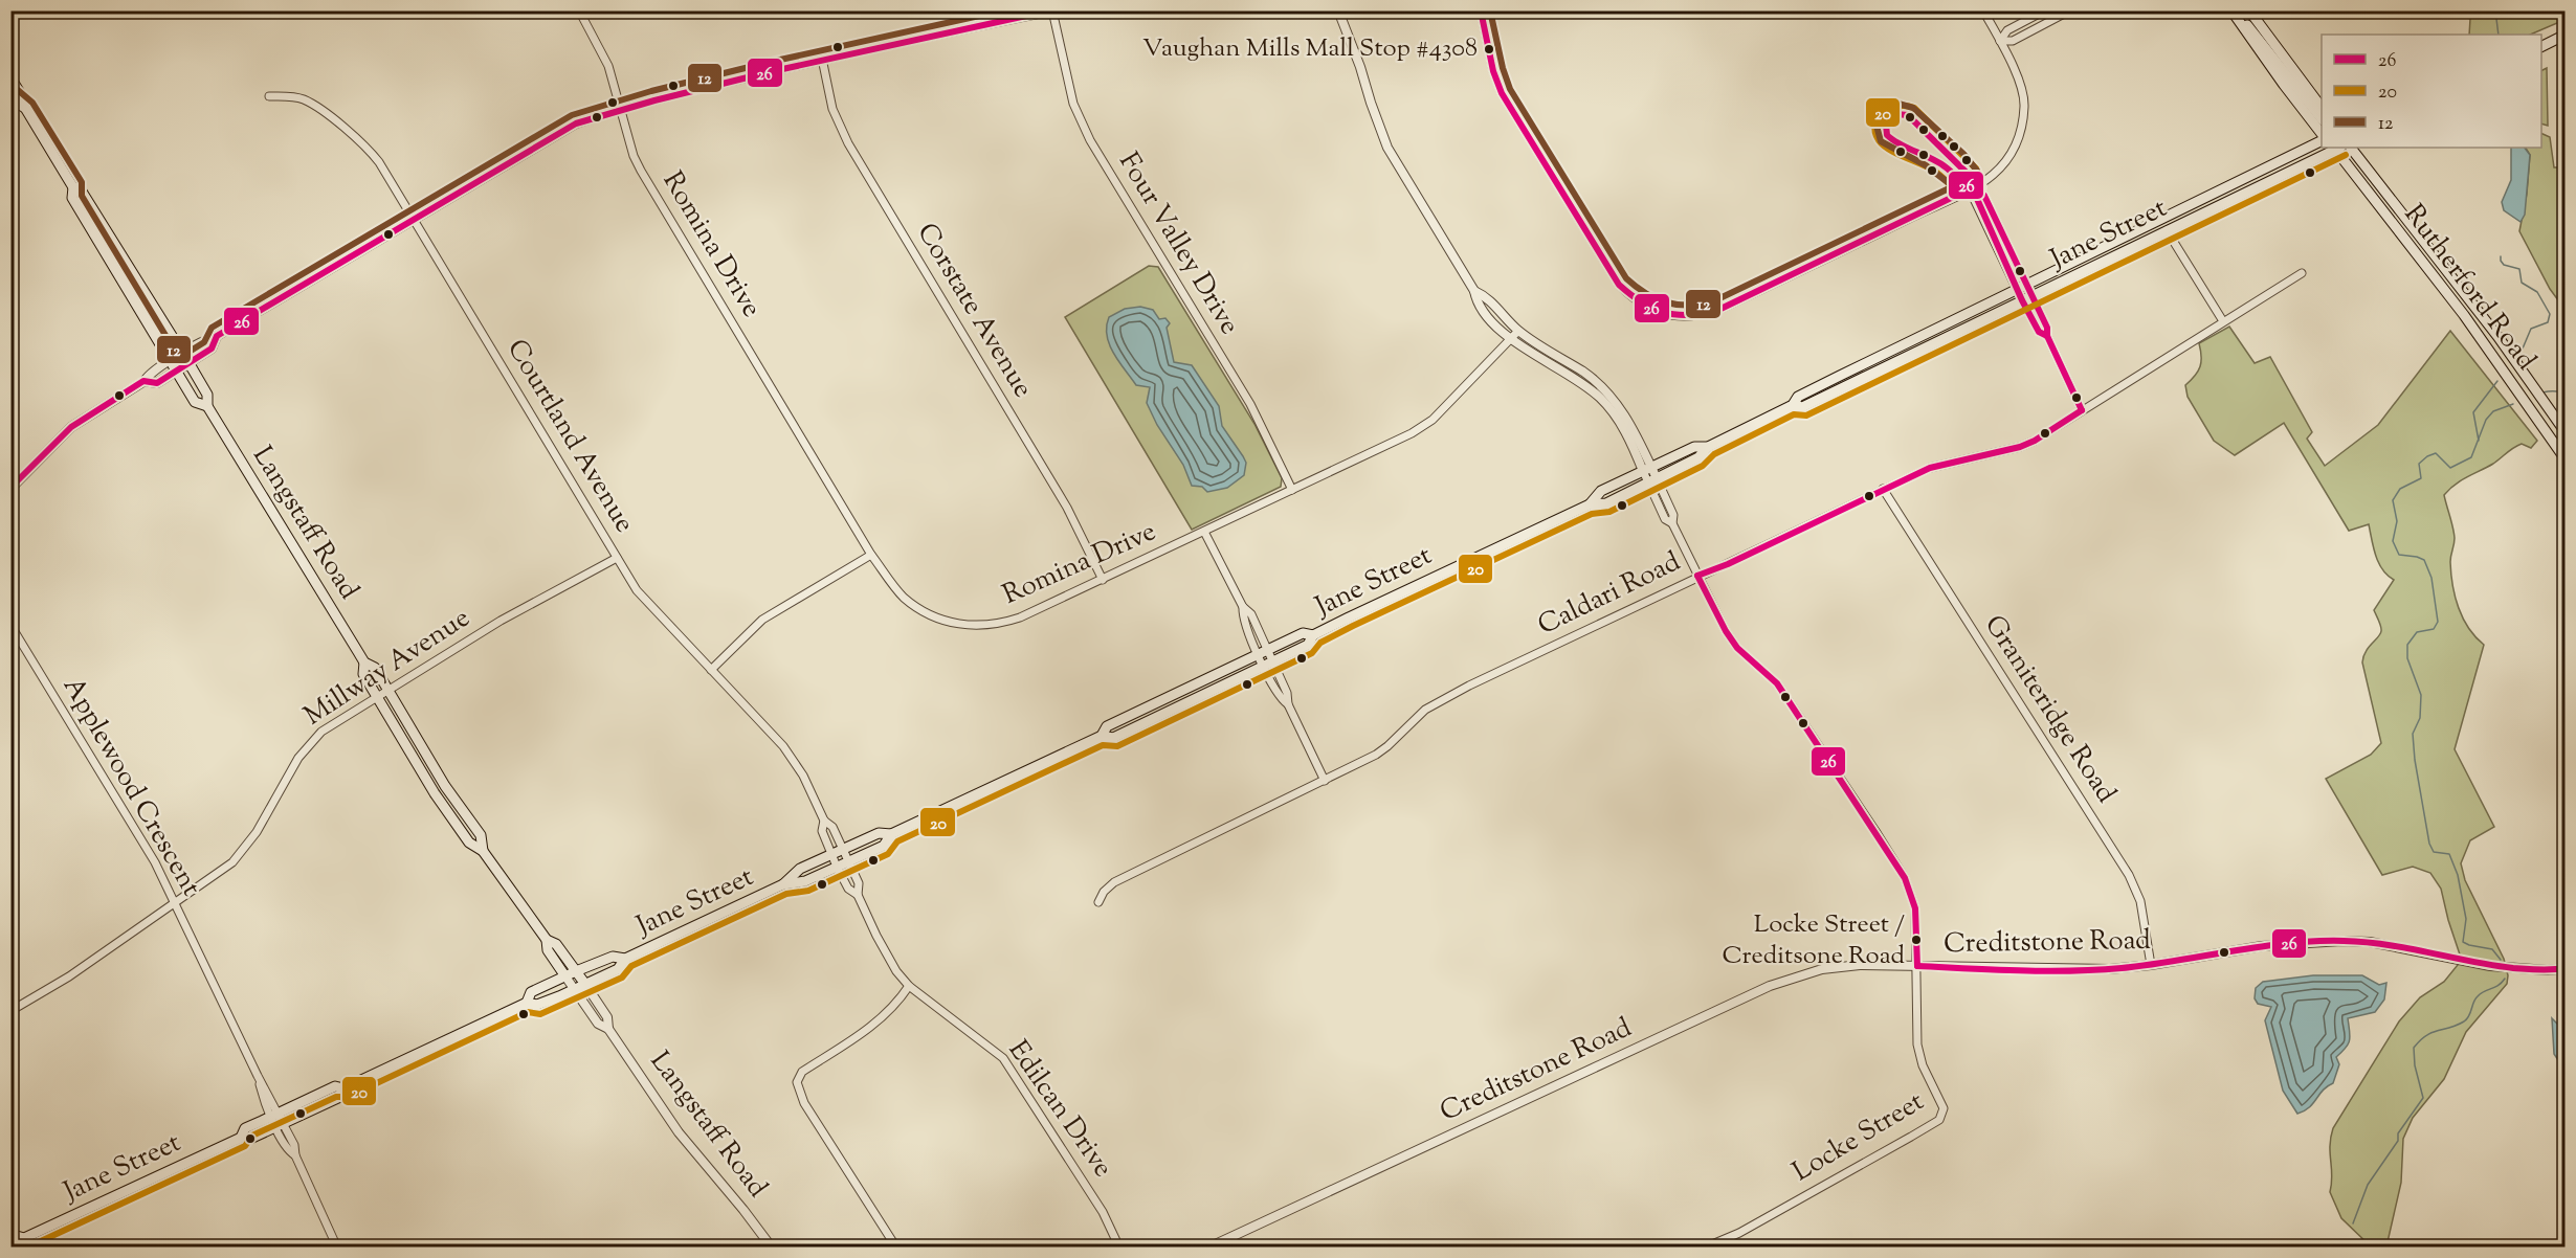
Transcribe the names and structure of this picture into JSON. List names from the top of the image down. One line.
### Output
{"streets":{"main road":["Jane Street","Rutherford Road","Langstaff Road"],"street":["Four Valley Drive","Romina Drive","Corstate Avenue","Courtland Avenue","Caldari Road","Millway Avenue","Graniteridge Road","Applewood Crescent","Creditstone Road","Edilcan Drive","Locke Street"]},"crossings":[["Jane Street","Courtland Avenue"],["Jane Street","Langstaff Road"],["Jane Street","Applewood Crescent"],["Jane Street","Edilcan Drive"],["Jane Street","Locke Street"],["Four Valley Drive","Romina Drive"],["Romina Drive","Corstate Avenue"],["Courtland Avenue","Millway Avenue"],["Courtland Avenue","Edilcan Drive"],["Langstaff Road","Millway Avenue"],["Caldari Road","Graniteridge Road"],["Caldari Road","Locke Street"],["Millway Avenue","Applewood Crescent"],["Graniteridge Road","Creditstone Road"],["Creditstone Road","Locke Street"]],"places":["Vaughan Mills Mall Stop #4308","Locke Street / Creditsone Road"],"lines":["transit line 26","transit line 12","transit line 20"],"legend":["26","20","12"]}
